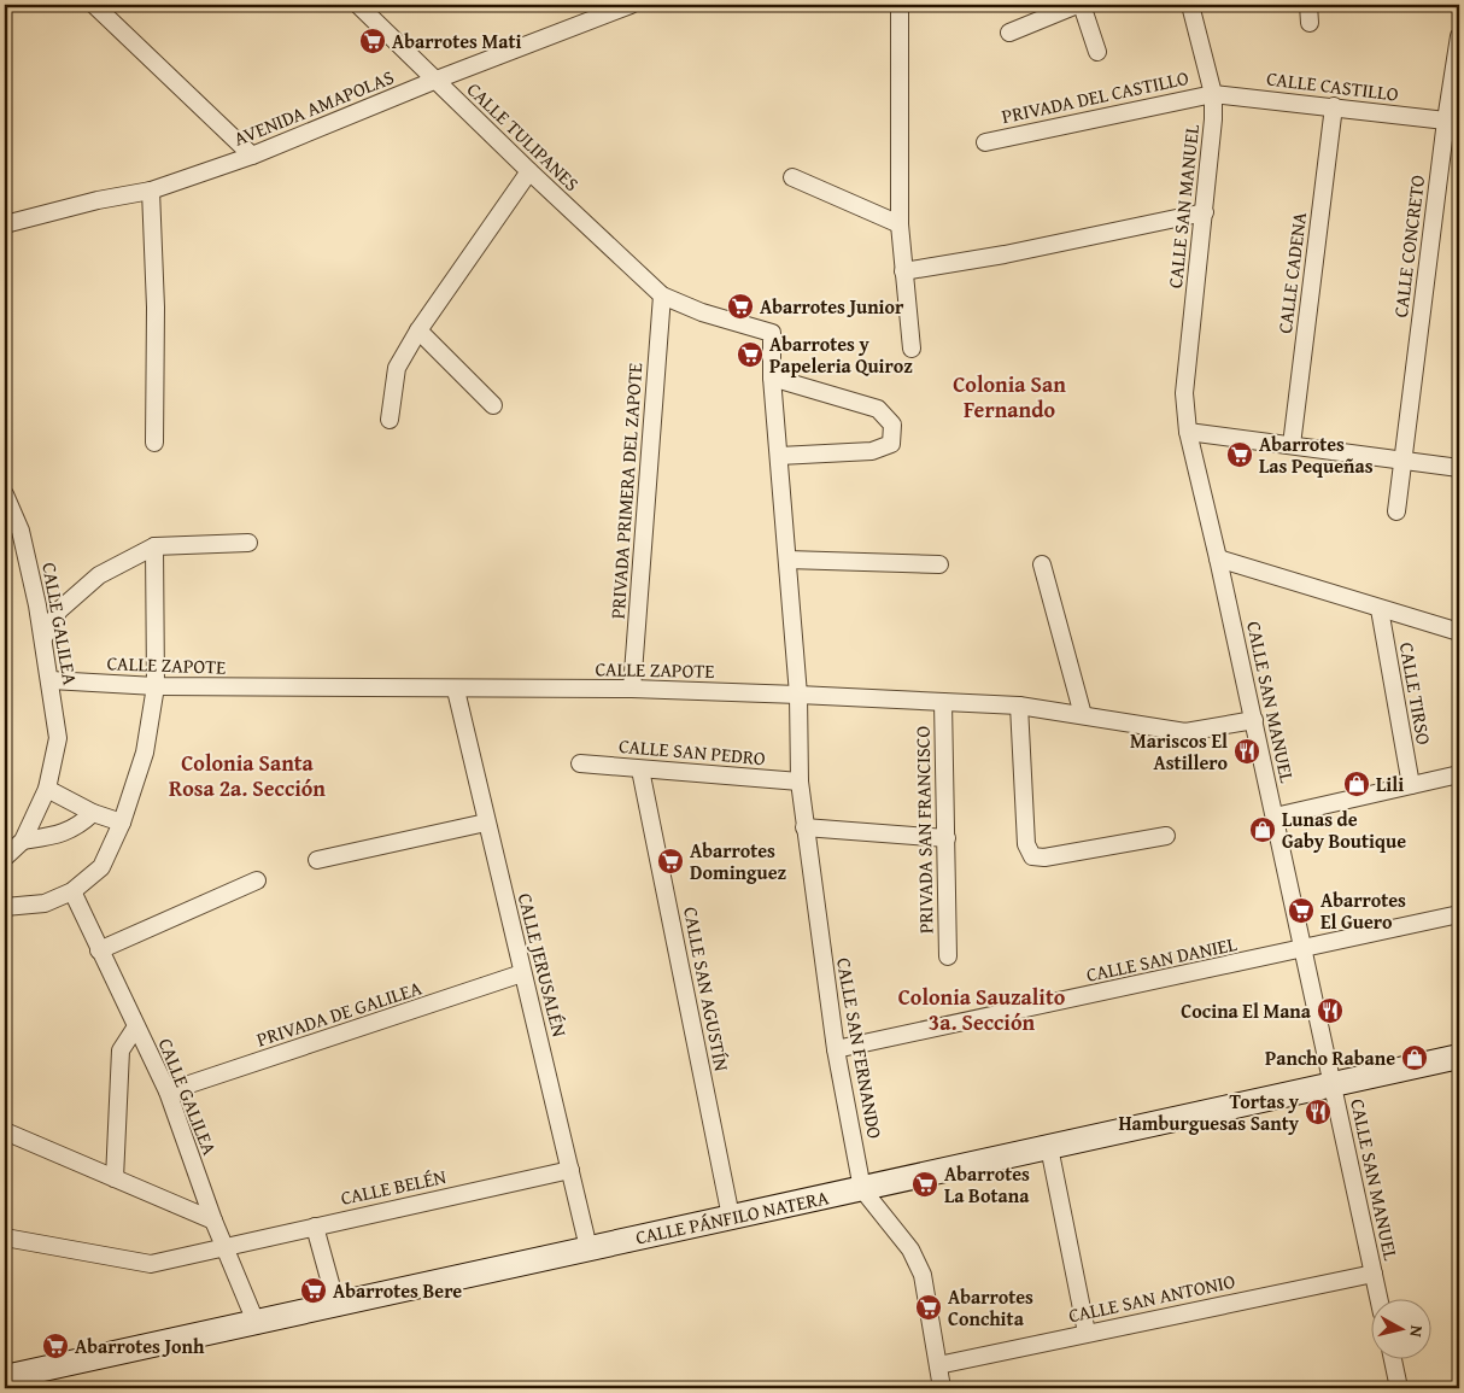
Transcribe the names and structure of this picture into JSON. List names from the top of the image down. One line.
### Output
{"streets":{"main road":["CALLE PÁNFILO NATERA"],"street":["CALLE CASTILLO","PRIVADA DEL CASTILLO","AVENIDA AMAPOLAS","CALLE TULIPANES","CALLE SAN MANUEL","CALLE CONCRETO","CALLE CADENA","PRIVADA PRIMERA DEL ZAPOTE","CALLE GALILEA","CALLE ZAPOTE","CALLE TIRSO","CALLE SAN PEDRO","PRIVADA SAN FRANCISCO","CALLE SAN DANIEL","CALLE JERUSALÉN","CALLE SAN AGUSTÍN","PRIVADA DE GALILEA","CALLE SAN FERNANDO","CALLE BELÉN","CALLE SAN ANTONIO"]},"crossings":[["CALLE CASTILLO","PRIVADA DEL CASTILLO"],["CALLE CASTILLO","CALLE SAN MANUEL"],["CALLE CASTILLO","CALLE CONCRETO"],["CALLE CASTILLO","CALLE CADENA"],["PRIVADA DEL CASTILLO","CALLE SAN MANUEL"],["AVENIDA AMAPOLAS","CALLE TULIPANES"],["CALLE TULIPANES","PRIVADA PRIMERA DEL ZAPOTE"],["CALLE TULIPANES","CALLE SAN FERNANDO"],["CALLE SAN MANUEL","CALLE ZAPOTE"],["CALLE SAN MANUEL","CALLE SAN DANIEL"],["CALLE SAN MANUEL","CALLE PÁNFILO NATERA"],["CALLE SAN MANUEL","CALLE SAN ANTONIO"],["PRIVADA PRIMERA DEL ZAPOTE","CALLE ZAPOTE"],["PRIVADA PRIMERA DEL ZAPOTE","CALLE SAN FERNANDO"],["CALLE GALILEA","CALLE ZAPOTE"],["CALLE GALILEA","PRIVADA DE GALILEA"],["CALLE GALILEA","CALLE BELÉN"],["CALLE GALILEA","CALLE PÁNFILO NATERA"],["CALLE ZAPOTE","PRIVADA SAN FRANCISCO"],["CALLE ZAPOTE","CALLE JERUSALÉN"],["CALLE ZAPOTE","CALLE SAN FERNANDO"],["CALLE SAN PEDRO","CALLE SAN AGUSTÍN"],["CALLE SAN PEDRO","CALLE SAN FERNANDO"],["CALLE SAN DANIEL","CALLE SAN FERNANDO"],["CALLE JERUSALÉN","PRIVADA DE GALILEA"],["CALLE JERUSALÉN","CALLE BELÉN"],["CALLE JERUSALÉN","CALLE PÁNFILO NATERA"],["CALLE SAN AGUSTÍN","CALLE PÁNFILO NATERA"],["CALLE SAN FERNANDO","CALLE PÁNFILO NATERA"],["CALLE SAN FERNANDO","CALLE SAN ANTONIO"]],"districts":["Colonia San Fernando","Colonia Santa Rosa 2a. Sección","Colonia Sauzalito 3a. Sección"],"places":{"supermarket":["Abarrotes Mati","Abarrotes Junior","Abarrotes y Papeleria Quiroz","Abarrotes Las Pequeñas","Abarrotes Dominguez","Abarrotes El Guero","Abarrotes La Botana","Abarrotes Bere","Abarrotes Conchita","Abarrotes Jonh"],"restaurant":["Mariscos El Astillero","Cocina El Mana","Tortas y Hamburguesas Santy"],"shop":["Lili","Lunas de Gaby Boutique","Pancho Rabane"]},"north":"right"}
